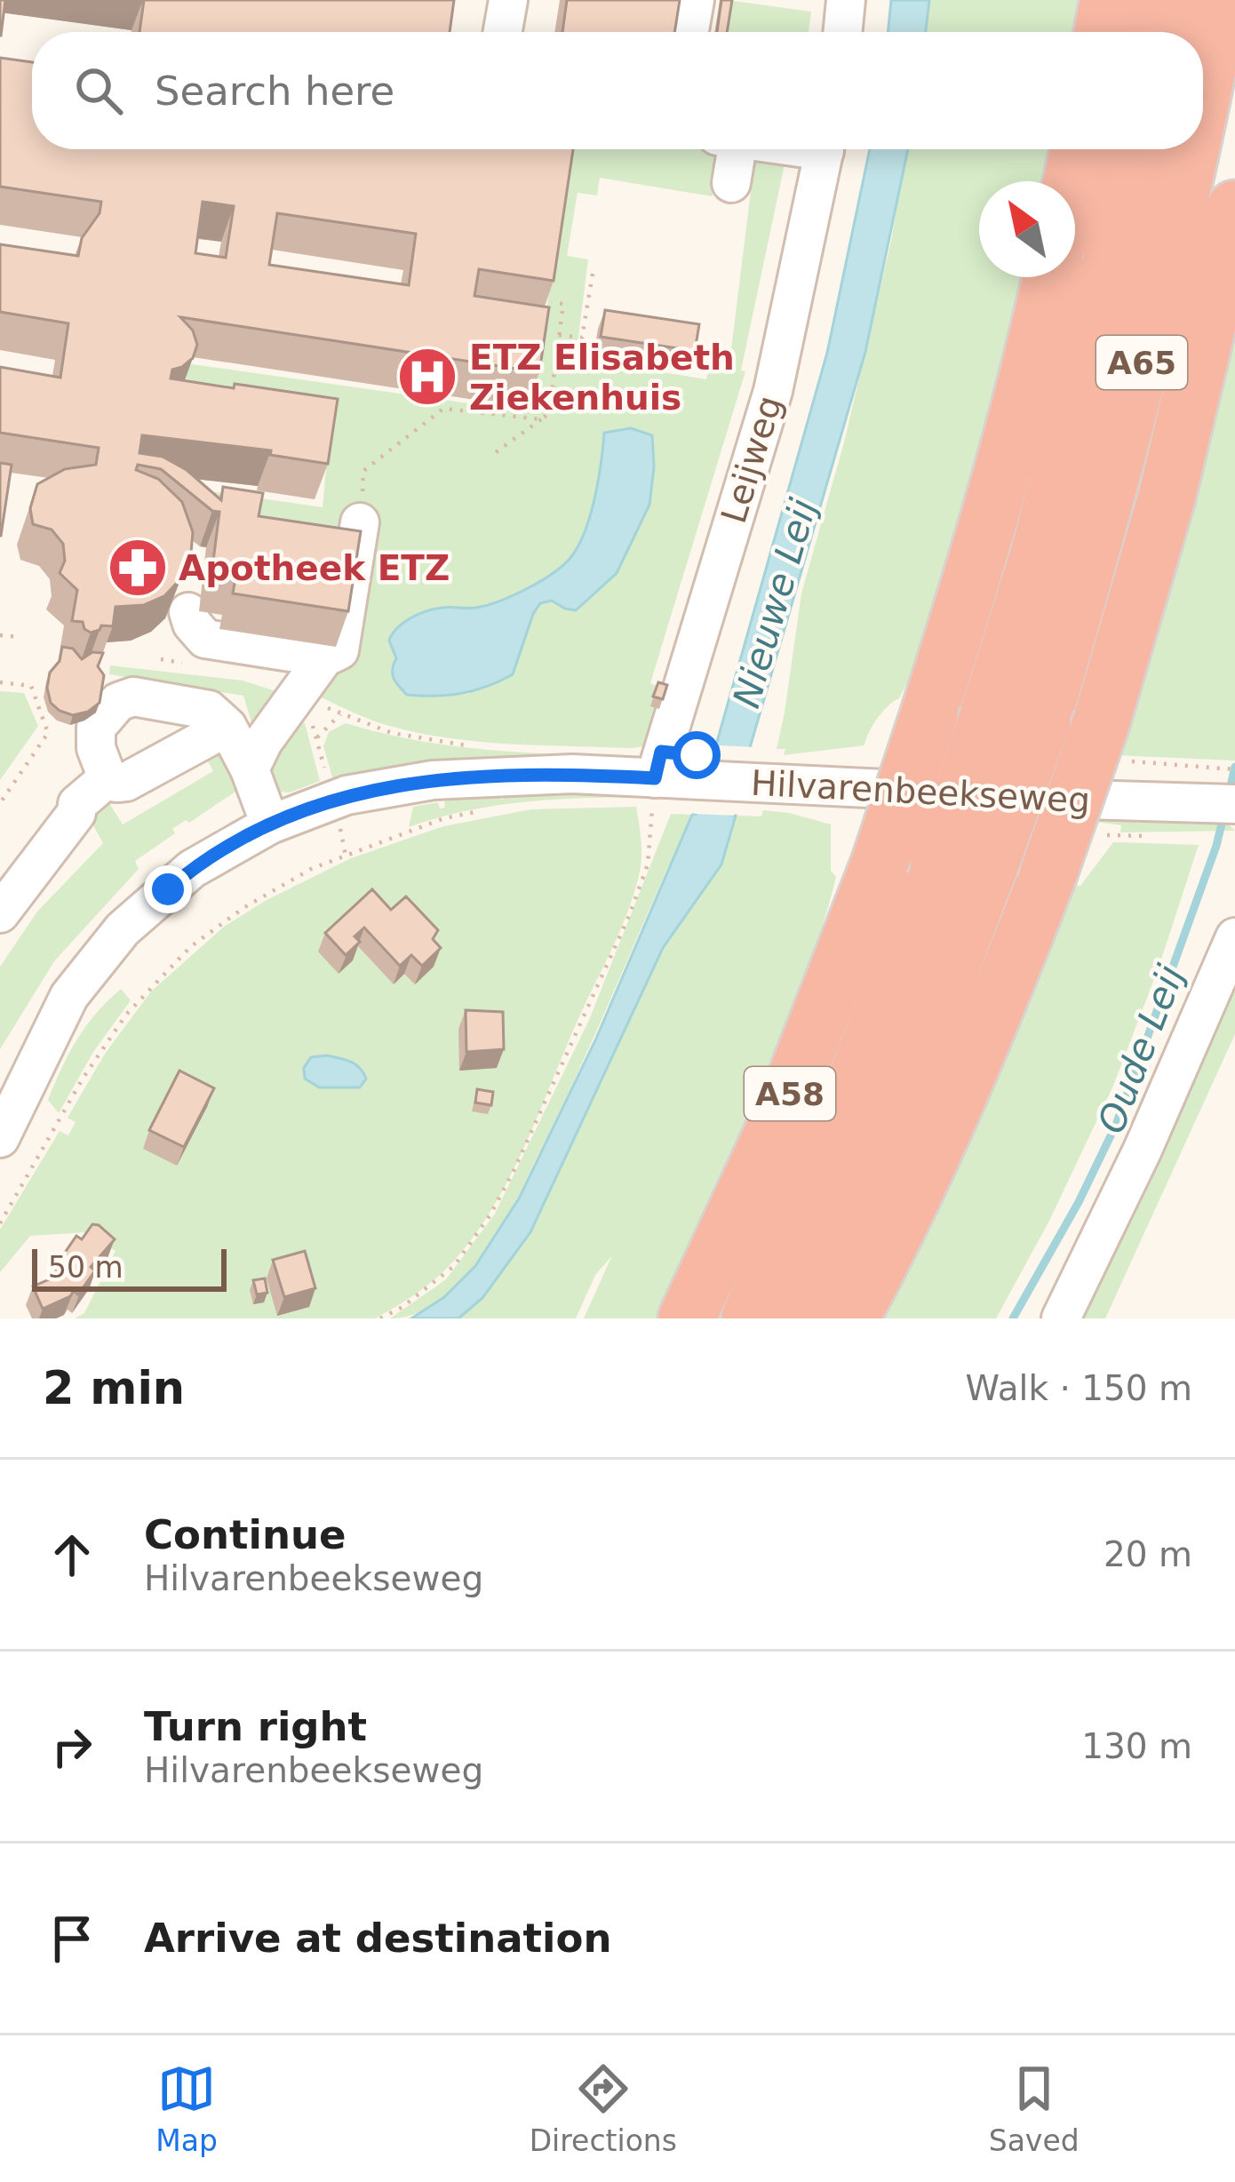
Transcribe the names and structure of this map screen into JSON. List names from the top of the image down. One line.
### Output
{"streets":{"highway":["A65","A58"],"street":["Leijweg","Hilvarenbeekseweg"]},"crossings":[["Leijweg","Hilvarenbeekseweg"]],"water":["Nieuwe Leij","Oude Leij"],"places":{"hospital":["ETZ Elisabeth Ziekenhuis"],"pharmacy":["Apotheek ETZ"]},"scale_bar":"50 m","north":"top left","page":{"search":"Search here","scale":"50 m","heading":["2 min","Walk · 150 m"],"list":[["Continue","Hilvarenbeekseweg","20 m"],["Turn right","Hilvarenbeekseweg","130 m"],"Arrive at destination"],"nav":["Map","Directions","Saved"]}}
